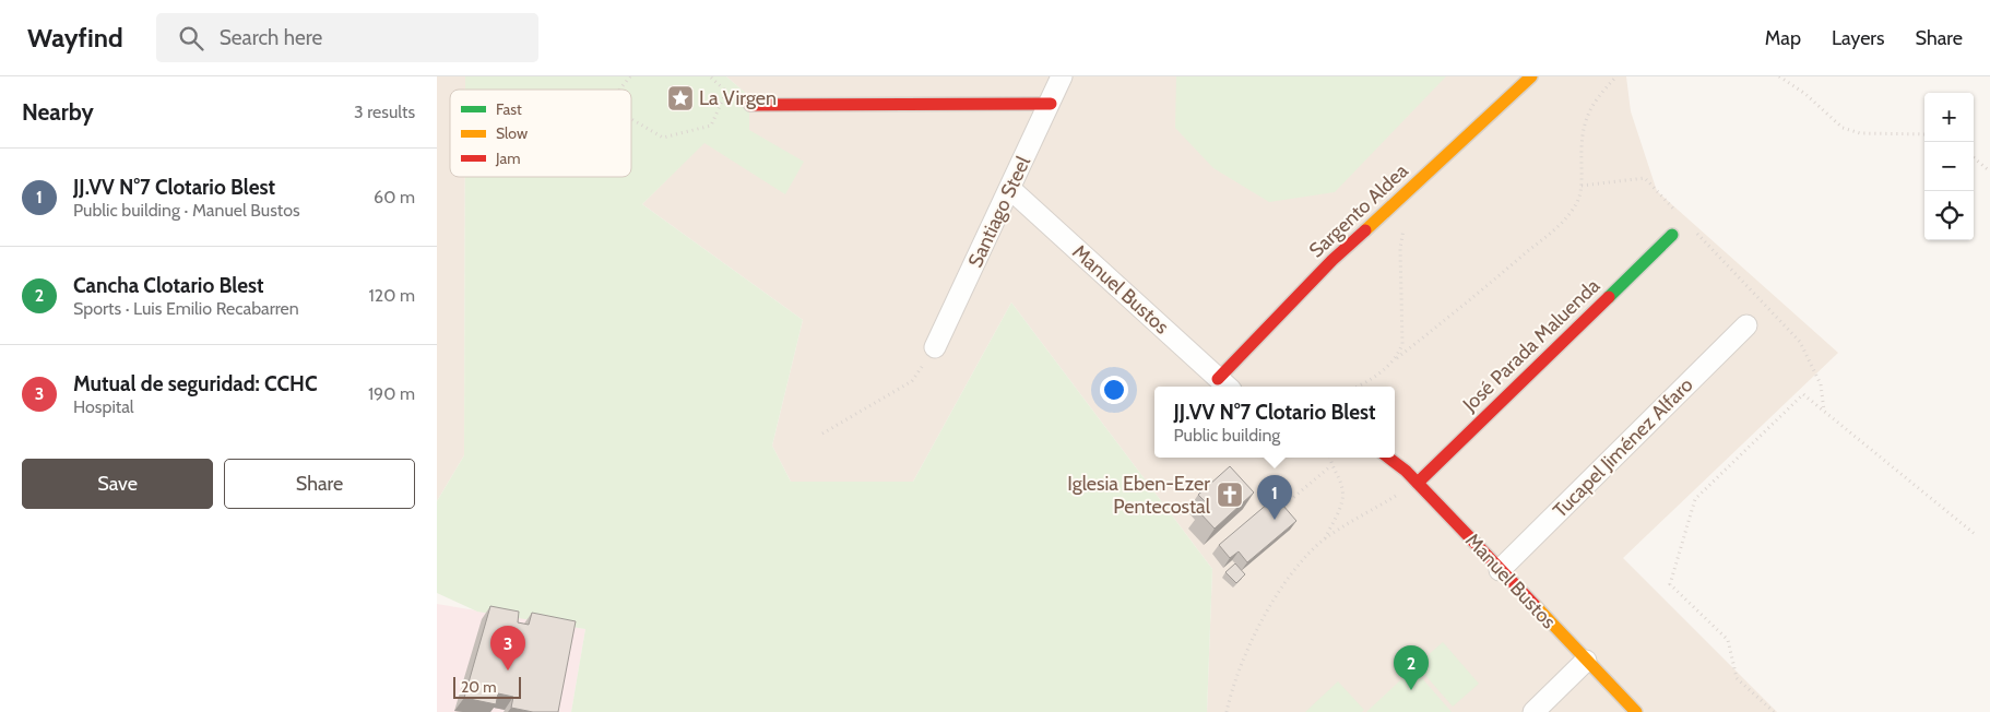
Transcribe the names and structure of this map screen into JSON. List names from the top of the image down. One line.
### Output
{"streets":{"street":["Sargento Aldea","Santiago Steel","Manuel Bustos","José Parada Maluenda","Tucapel Jiménez Alfaro"]},"crossings":[["Sargento Aldea","Manuel Bustos"],["Santiago Steel","Manuel Bustos"],["Manuel Bustos","José Parada Maluenda"],["Manuel Bustos","Tucapel Jiménez Alfaro"]],"places":{"place":["La Virgen"],"church":["Iglesia Eben-Ezer Pentecostal"]},"legend":["Fast","Slow","Jam"],"scale_bar":"20 m","page":{"header":"Wayfind","search":"Search here","nav":["Map","Layers","Share"],"heading":["Nearby","3 results"],"map_buttons":["+","−"],"list":[{"mark":"1","name":"JJ.VV N°7 Clotario Blest","note":"Public building · Manuel Bustos","value":"60 m"},{"mark":"2","name":"Cancha Clotario Blest","note":"Sports · Luis Emilio Recabarren","value":"120 m"},{"mark":"3","name":"Mutual de seguridad: CCHC","note":"Hospital","value":"190 m"}],"popup":["JJ.VV N°7 Clotario Blest","Public building"],"buttons":["Save","Share"],"pins":["1","3","2"],"scale":"20 m"}}
